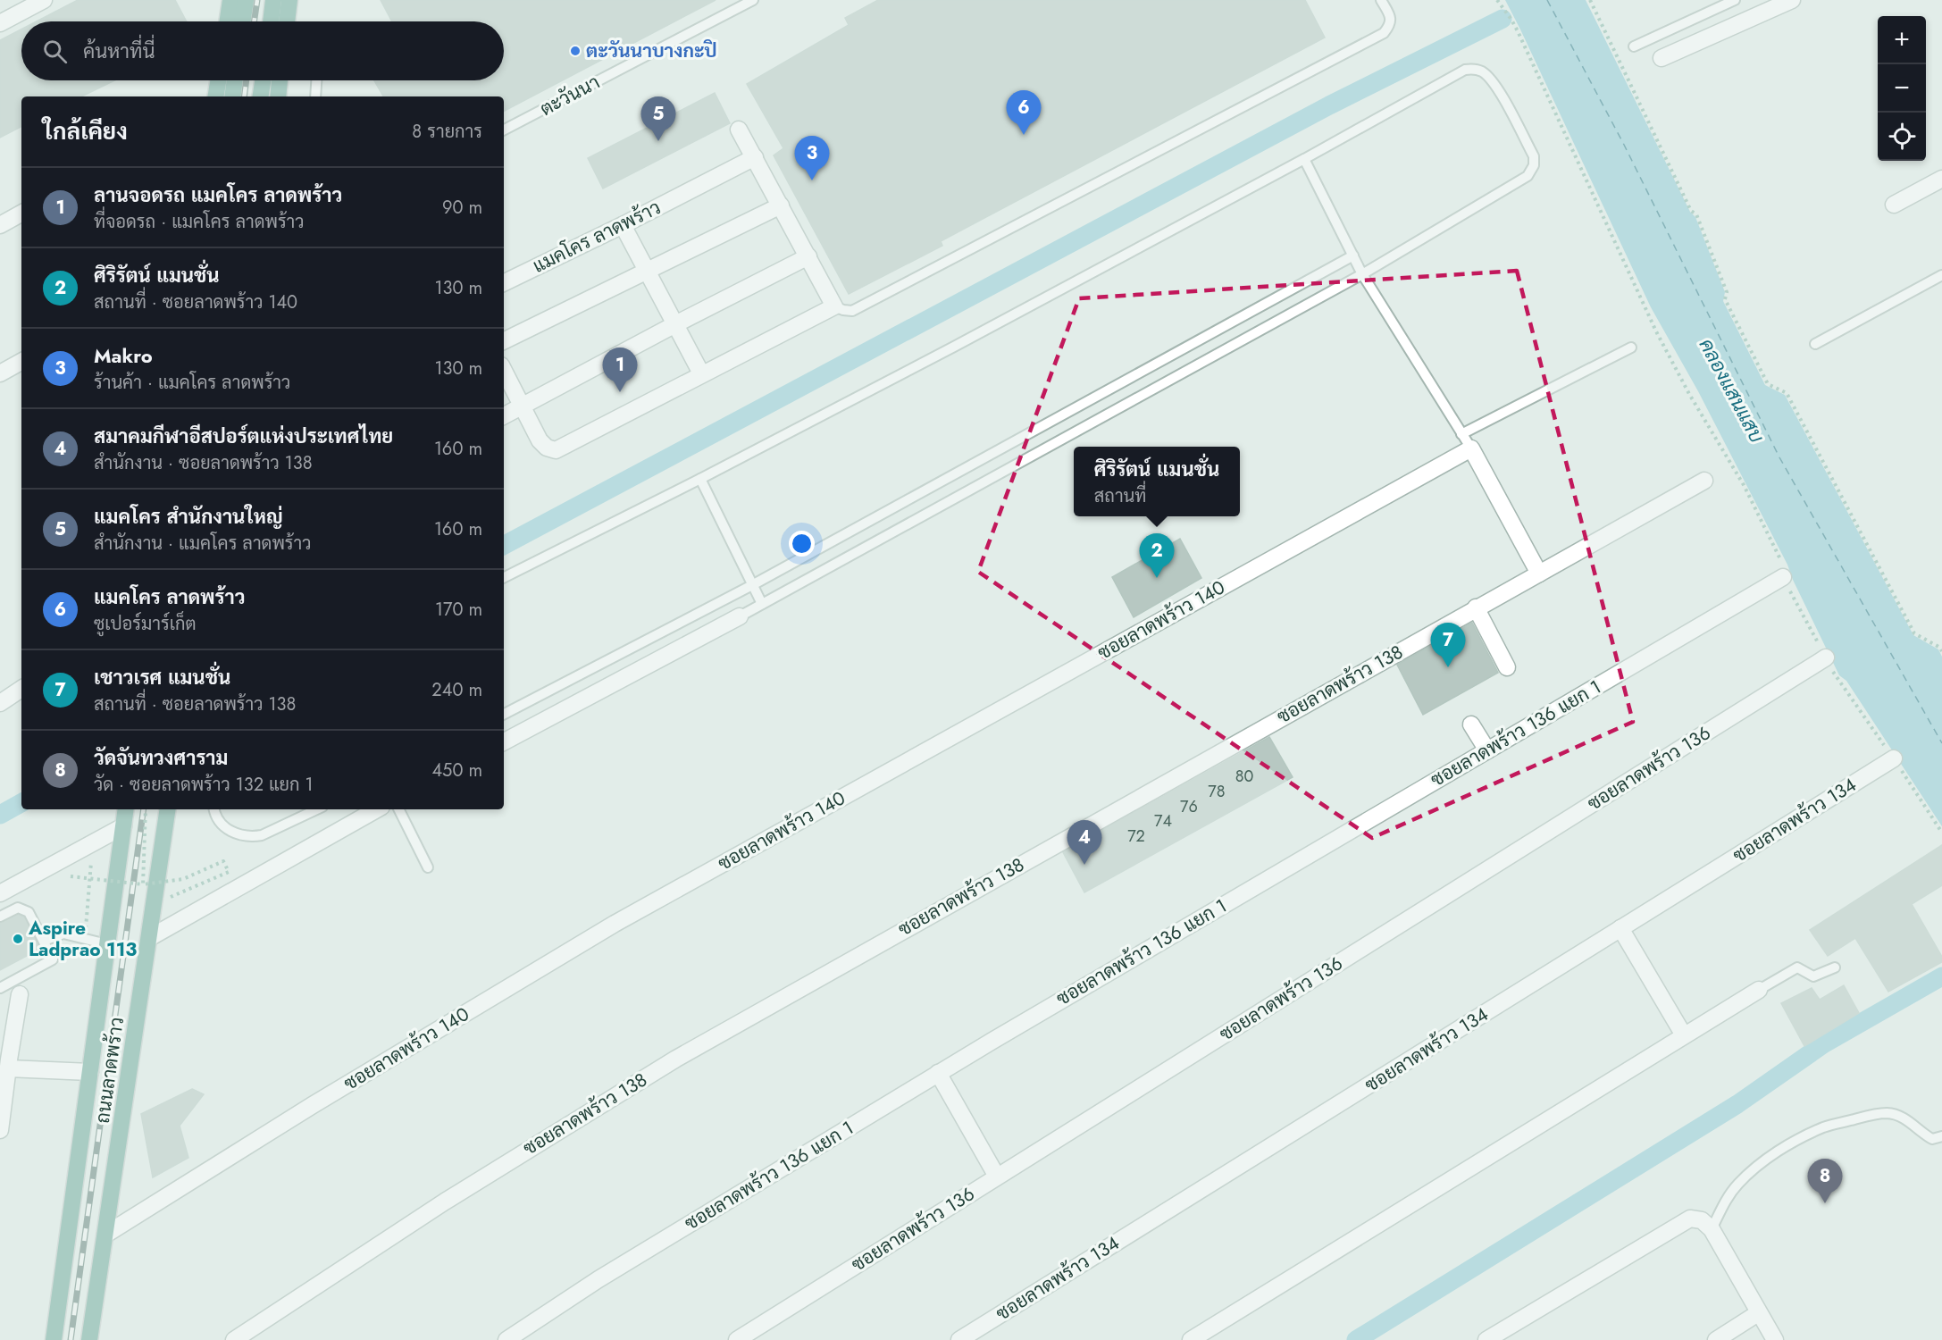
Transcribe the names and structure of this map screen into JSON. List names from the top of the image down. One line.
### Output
{"streets":{"main road":["ถนนลาดพร้าว"],"street":["แมคโคร ลาดพร้าว","ซอยลาดพร้าว 140","ซอยลาดพร้าว 138","ซอยลาดพร้าว 136 แยก 1","ซอยลาดพร้าว 136","ซอยลาดพร้าว 134"],"lane":["ตะวันนา"]},"crossings":[["ซอยลาดพร้าว 140","ถนนลาดพร้าว"]],"water":["คลองแสนแสบ"],"places":["ตะวันนาบางกะปิ","Aspire Ladprao 113"],"house_numbers":["80","78","76","74","72"],"page":{"map_buttons":["+","−"],"search":"ค้นหาที่นี่","pins":["6","5","3","1","2","7","4","8"],"heading":["ใกล้เคียง","8 รายการ"],"list":[{"mark":"1","name":"ลานจอดรถ แมคโคร ลาดพร้าว","note":"ที่จอดรถ · แมคโคร ลาดพร้าว","value":"90 m"},{"mark":"2","name":"ศิริรัตน์ แมนชั่น","note":"สถานที่ · ซอยลาดพร้าว 140","value":"130 m"},{"mark":"3","name":"Makro","note":"ร้านค้า · แมคโคร ลาดพร้าว","value":"130 m"},{"mark":"4","name":"สมาคมกีฬาอีสปอร์ตแห่งประเทศไทย","note":"สำนักงาน · ซอยลาดพร้าว 138","value":"160 m"},{"mark":"5","name":"แมคโคร สำนักงานใหญ่","note":"สำนักงาน · แมคโคร ลาดพร้าว","value":"160 m"},{"mark":"6","name":"แมคโคร ลาดพร้าว","note":"ซูเปอร์มาร์เก็ต","value":"170 m"},{"mark":"7","name":"เชาวเรศ แมนชั่น","note":"สถานที่ · ซอยลาดพร้าว 138","value":"240 m"},{"mark":"8","name":"วัดจันทวงศาราม","note":"วัด · ซอยลาดพร้าว 132 แยก 1","value":"450 m"}],"popup":["ศิริรัตน์ แมนชั่น","สถานที่"]}}
